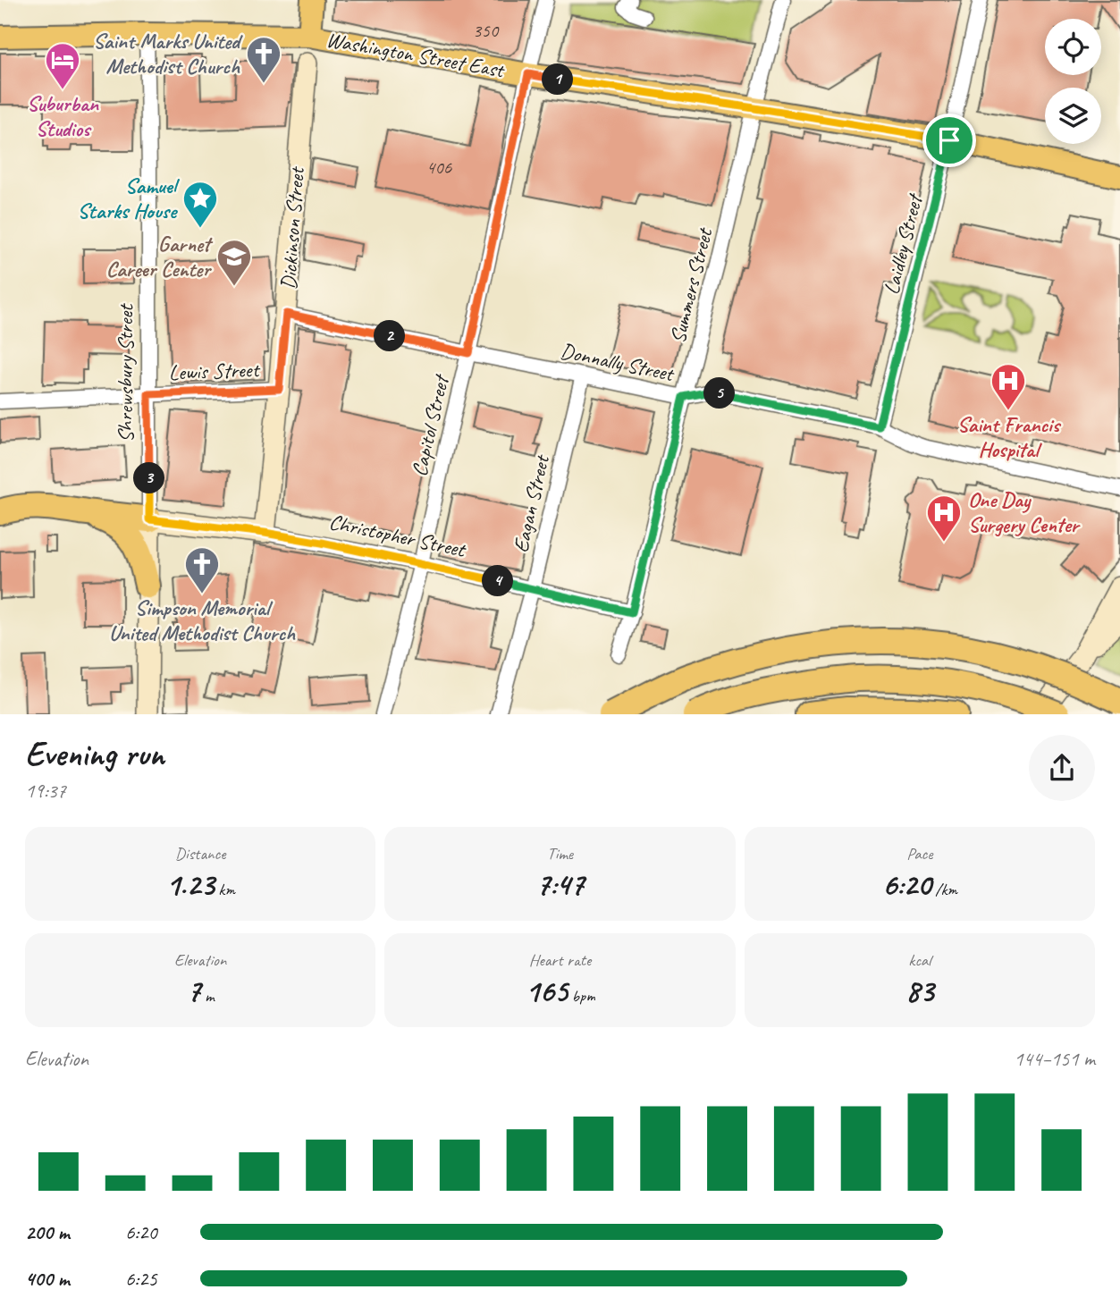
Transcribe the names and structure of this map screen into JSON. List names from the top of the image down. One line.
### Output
{"streets":{"main road":["Washington Street East","Dickinson Street"],"street":["Laidley Street","Summers Street","Donnally Street","Lewis Street","Shrewsbury Street","Capitol Street","Eagan Street","Christopher Street"]},"crossings":[["Washington Street East","Dickinson Street"],["Washington Street East","Laidley Street"],["Washington Street East","Summers Street"],["Washington Street East","Shrewsbury Street"],["Washington Street East","Capitol Street"],["Dickinson Street","Donnally Street"],["Dickinson Street","Lewis Street"],["Dickinson Street","Christopher Street"],["Laidley Street","Donnally Street"],["Summers Street","Donnally Street"],["Summers Street","Christopher Street"],["Donnally Street","Capitol Street"],["Donnally Street","Eagan Street"],["Lewis Street","Shrewsbury Street"],["Shrewsbury Street","Christopher Street"],["Capitol Street","Christopher Street"],["Eagan Street","Christopher Street"]],"places":{"church":["Saint Marks United Methodist Church","Simpson Memorial United Methodist Church"],"hotel":["Suburban Studios"],"place":["Samuel Starks House"],"school or university":["Garnet Career Center"],"hospital":["Saint Francis Hospital","One Day Surgery Center"]},"house_numbers":["350","406"],"page":{"pins":["1","2","5","3","4"],"heading":["Evening run","19:37"],"stats":[["Distance","1.23 km"],["Time","7:47"],["Pace","6:20 /km"],["Elevation","7 m"],["Heart rate","165 bpm"],["kcal","83"]],"chart":["Elevation","144–151 m"],"list":[{"name":"200 m","note":"6:20"},{"name":"400 m","note":"6:25"}]}}
